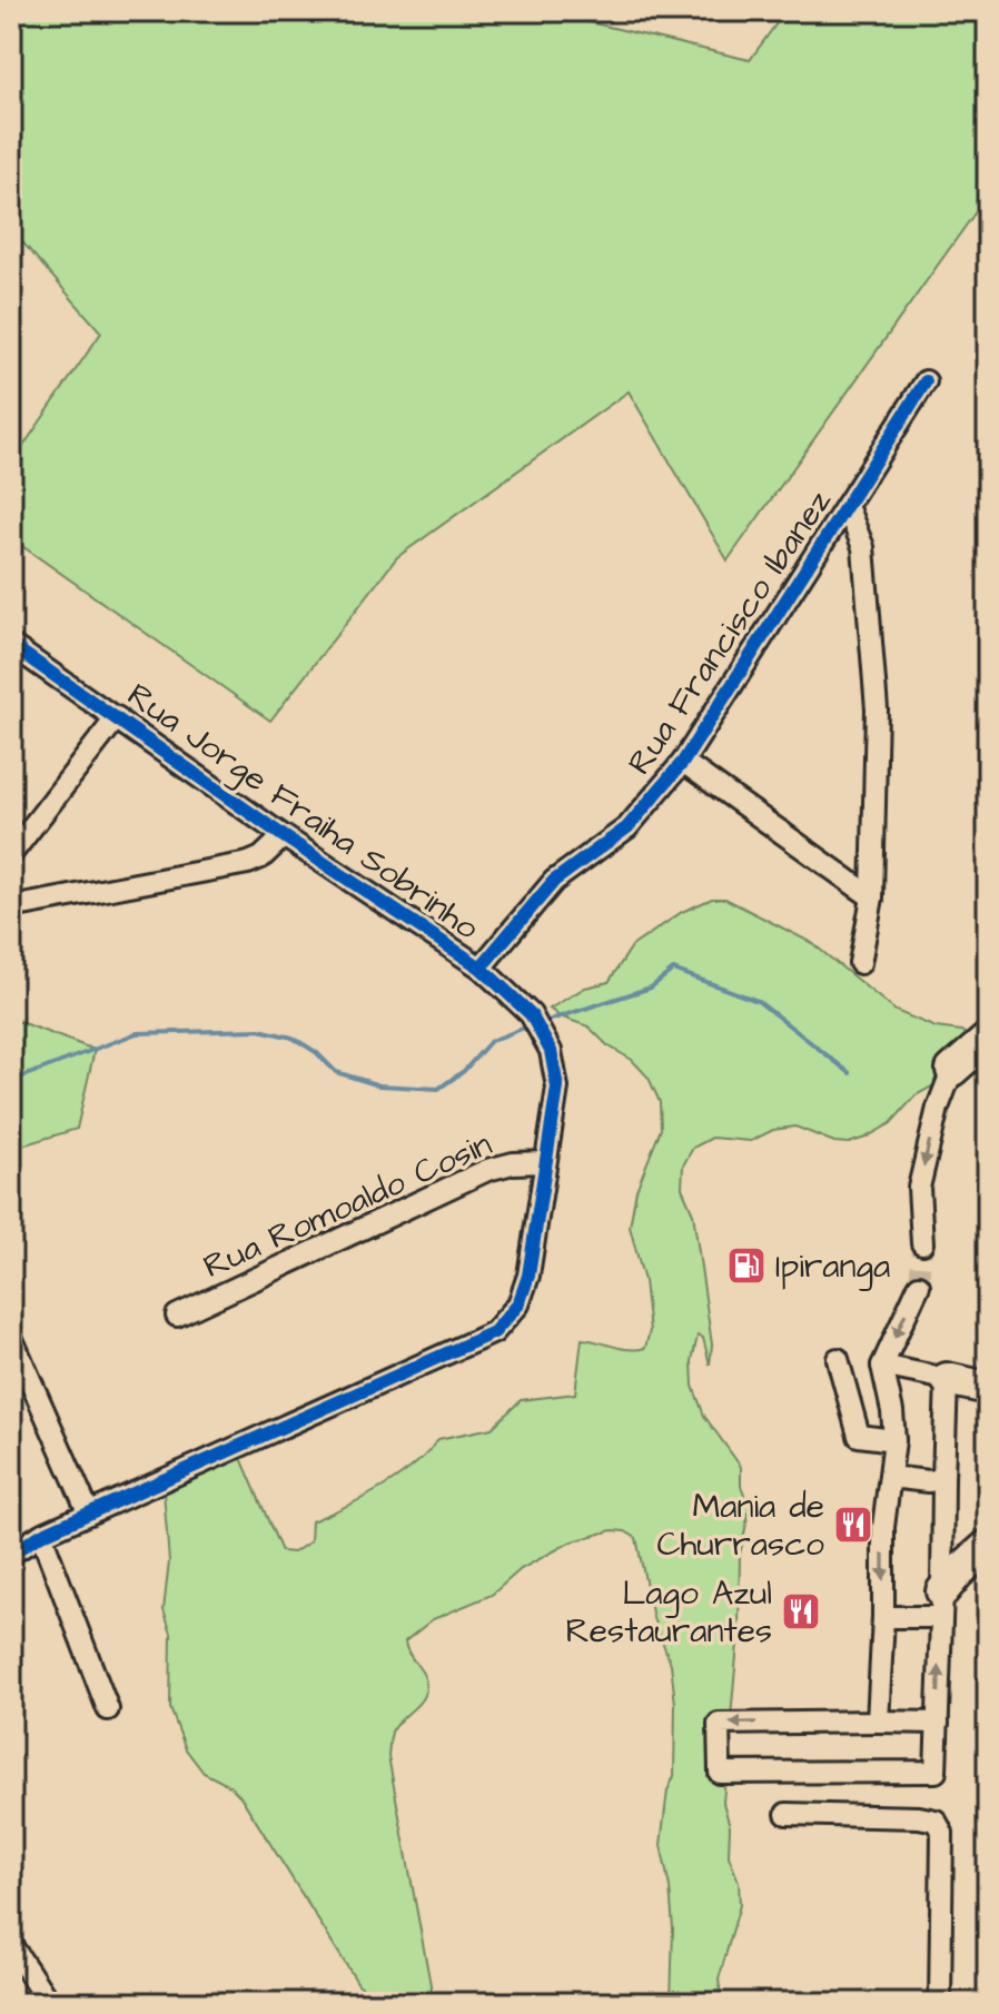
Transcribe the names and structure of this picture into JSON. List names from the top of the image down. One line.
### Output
{"streets":{"street":["Rua Francisco Ibanez","Rua Jorge Fraiha Sobrinho","Rua Romoaldo Cosin"]},"crossings":[["Rua Francisco Ibanez","Rua Jorge Fraiha Sobrinho"],["Rua Jorge Fraiha Sobrinho","Rua Romoaldo Cosin"]],"places":{"fuel station":["Ipiranga"],"restaurant":["Mania de Churrasco","Lago Azul Restaurantes"]}}
